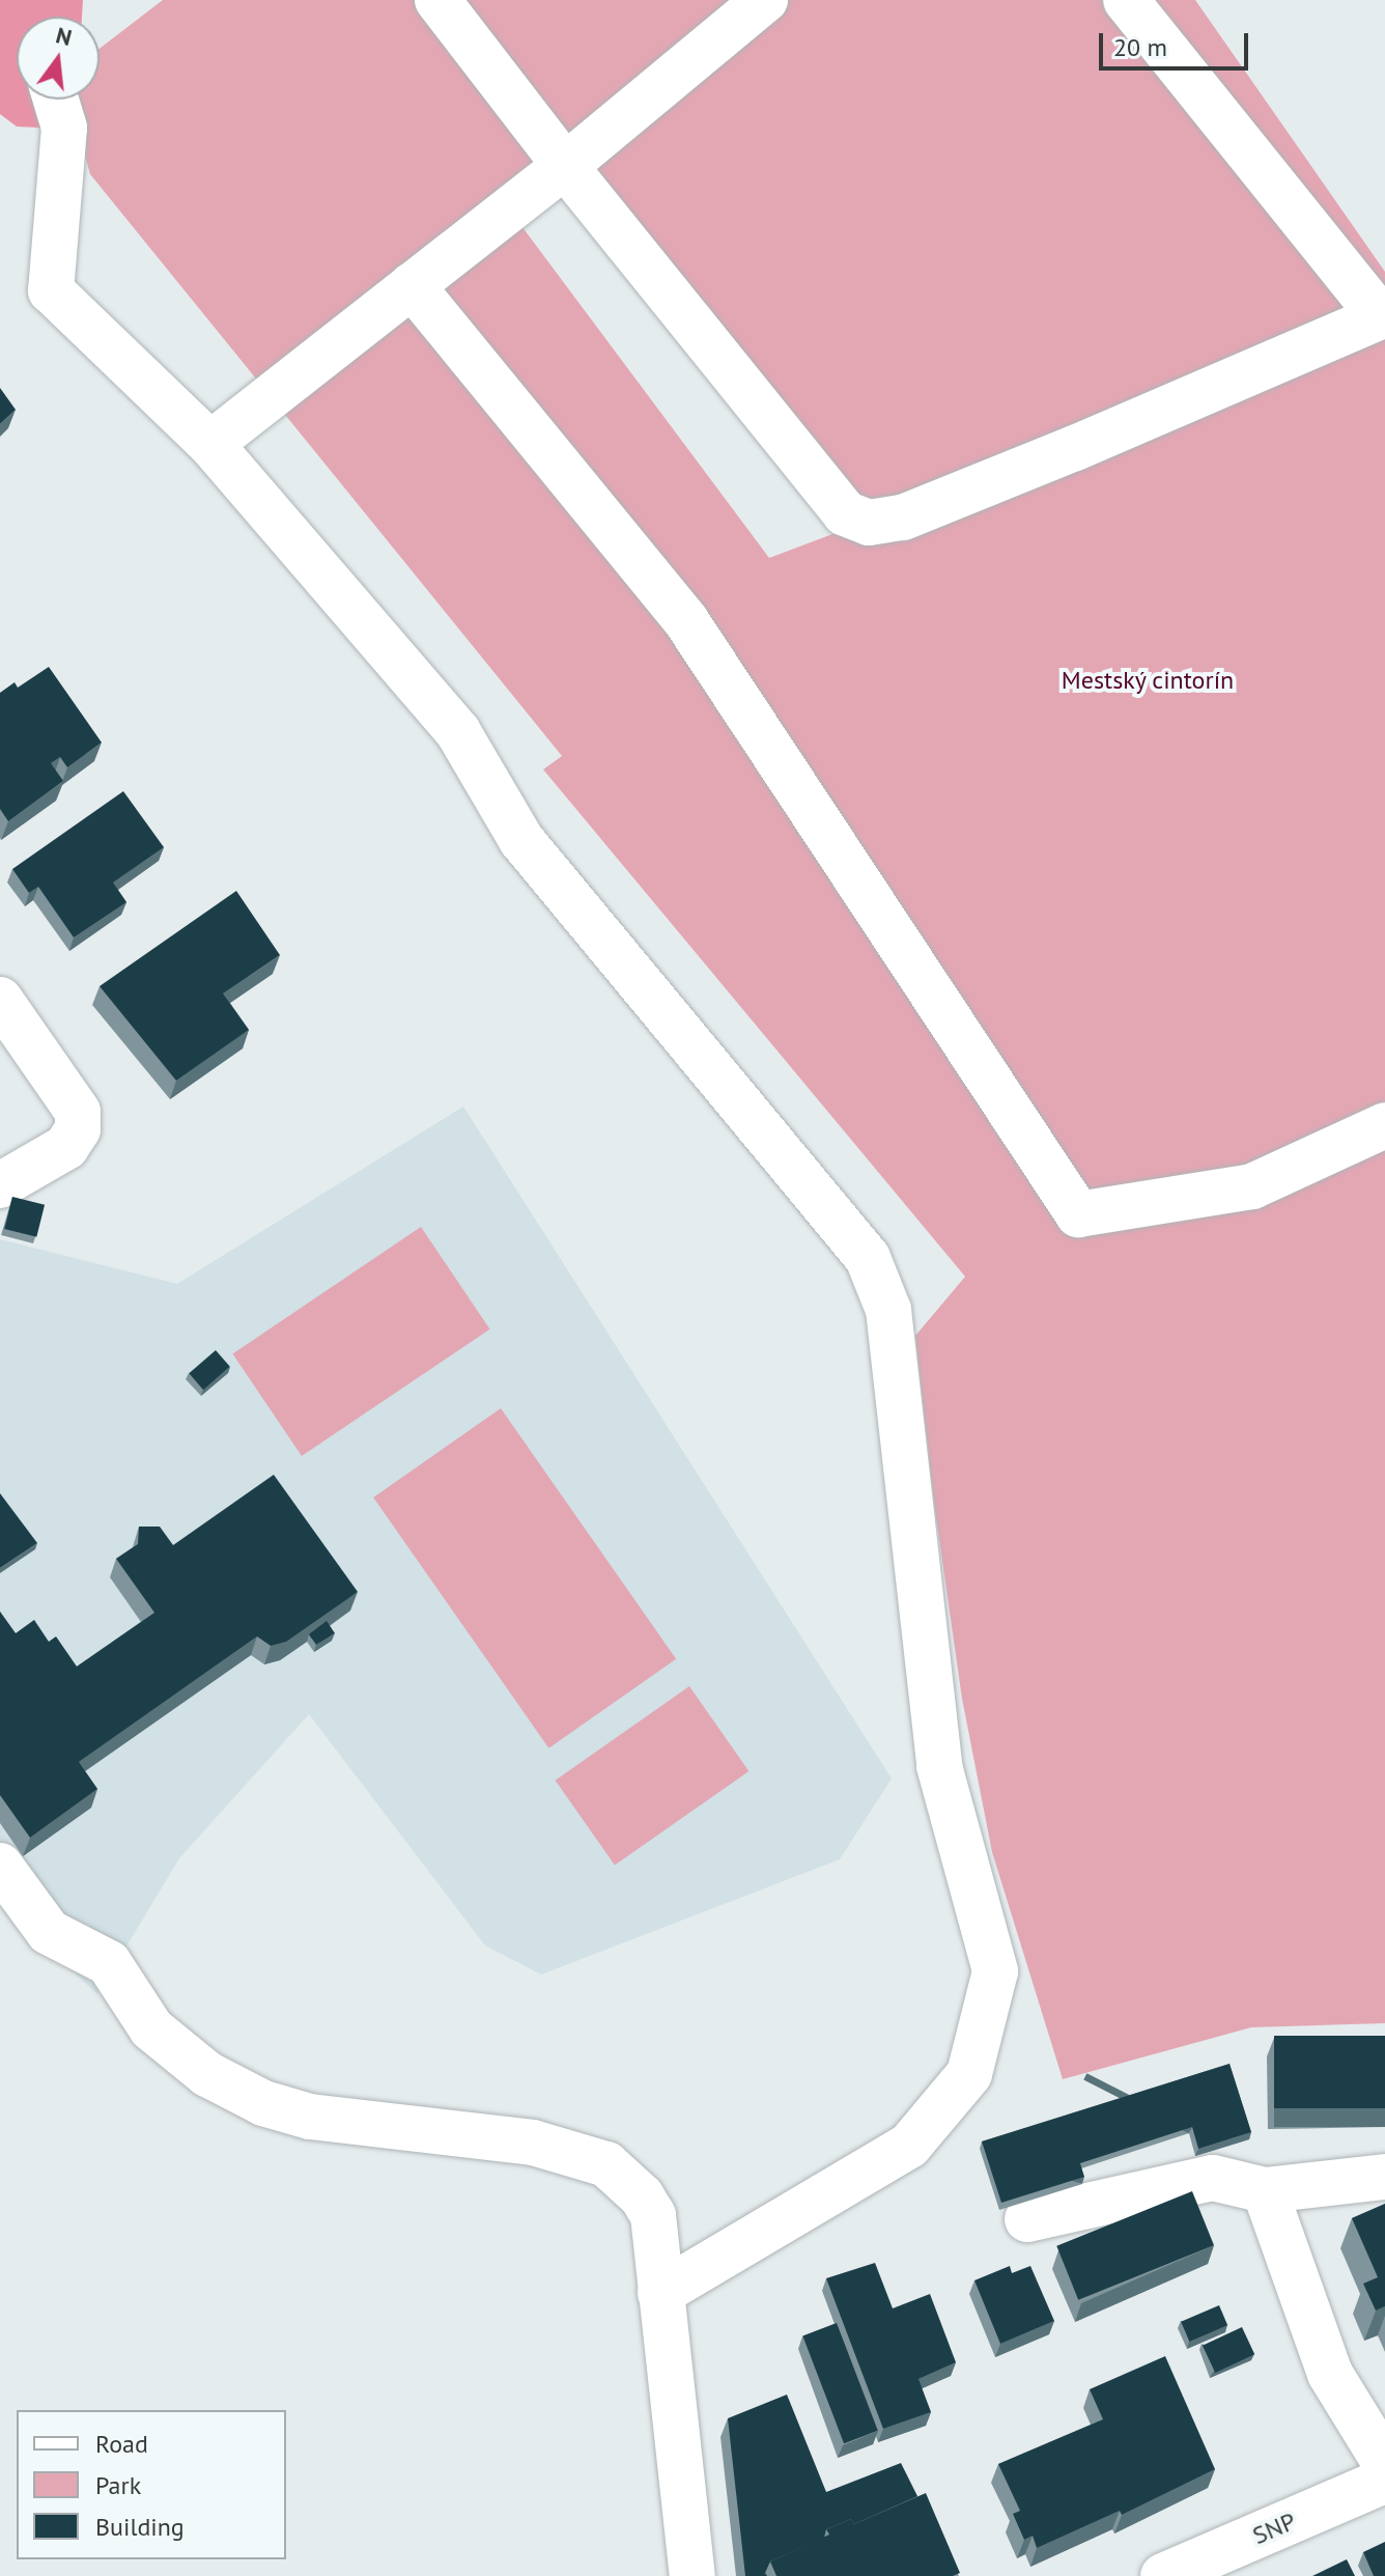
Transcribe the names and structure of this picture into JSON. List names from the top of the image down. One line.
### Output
{"streets":{"street":["SNP"]},"parks":["Mestský cintorín"],"legend":["Road","Park","Building"],"scale_bar":"20 m","north":"top"}
